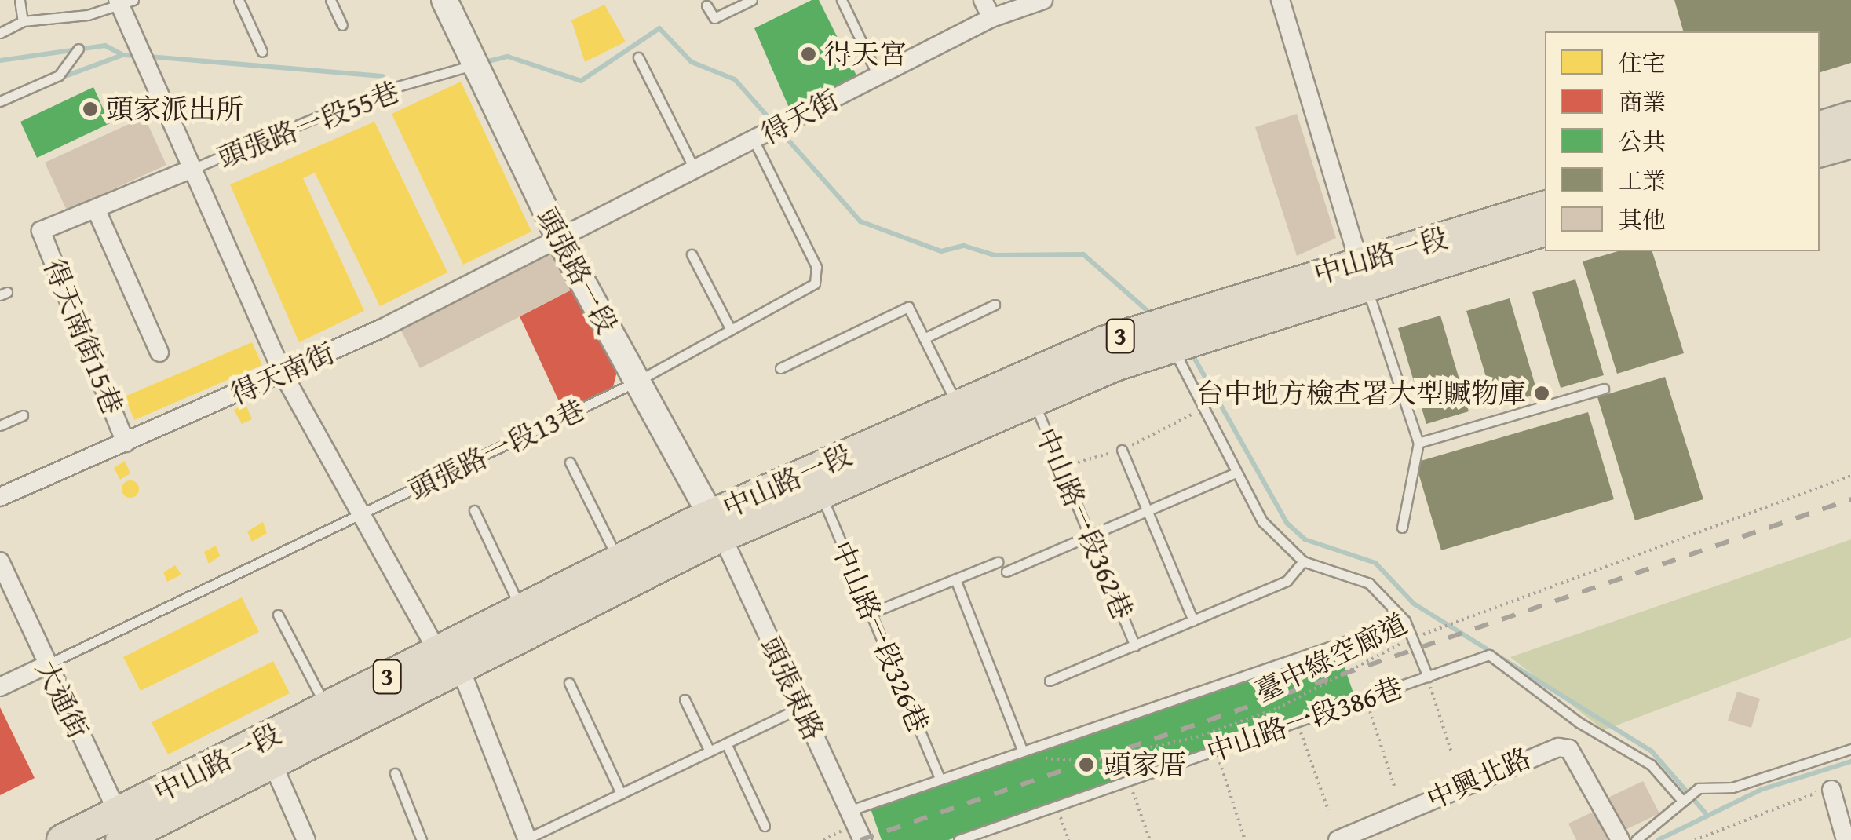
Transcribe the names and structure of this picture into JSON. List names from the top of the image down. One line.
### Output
{"streets":{"main road":["中山路一段","3"],"street":["得天街","頭張路一段","得天南街15巷","得天南街","頭張東路","大通街","中興北路"],"lane":["頭張路一段55巷","頭張路一段13巷","中山路一段362巷","中山路一段326巷","中山路一段386巷"],"path":["臺中綠空廊道"]},"crossings":[["得天街","頭張路一段"],["得天街","得天南街"],["得天街","頭張路一段13巷"],["頭張路一段55巷","頭張路一段"],["中山路一段","頭張路一段"],["中山路一段","中山路一段362巷"],["中山路一段","中山路一段326巷"],["中山路一段","頭張東路"],["中山路一段","大通街"],["中山路一段","中山路一段386巷"],["頭張路一段","得天南街"],["頭張路一段","頭張路一段13巷"],["頭張路一段","頭張東路"],["得天南街15巷","得天南街"],["頭張路一段13巷","大通街"],["臺中綠空廊道","中山路一段386巷"]],"places":["得天宮","頭家派出所","台中地方檢查署大型贓物庫","頭家厝"],"legend":["住宅","商業","公共","工業","其他"]}
